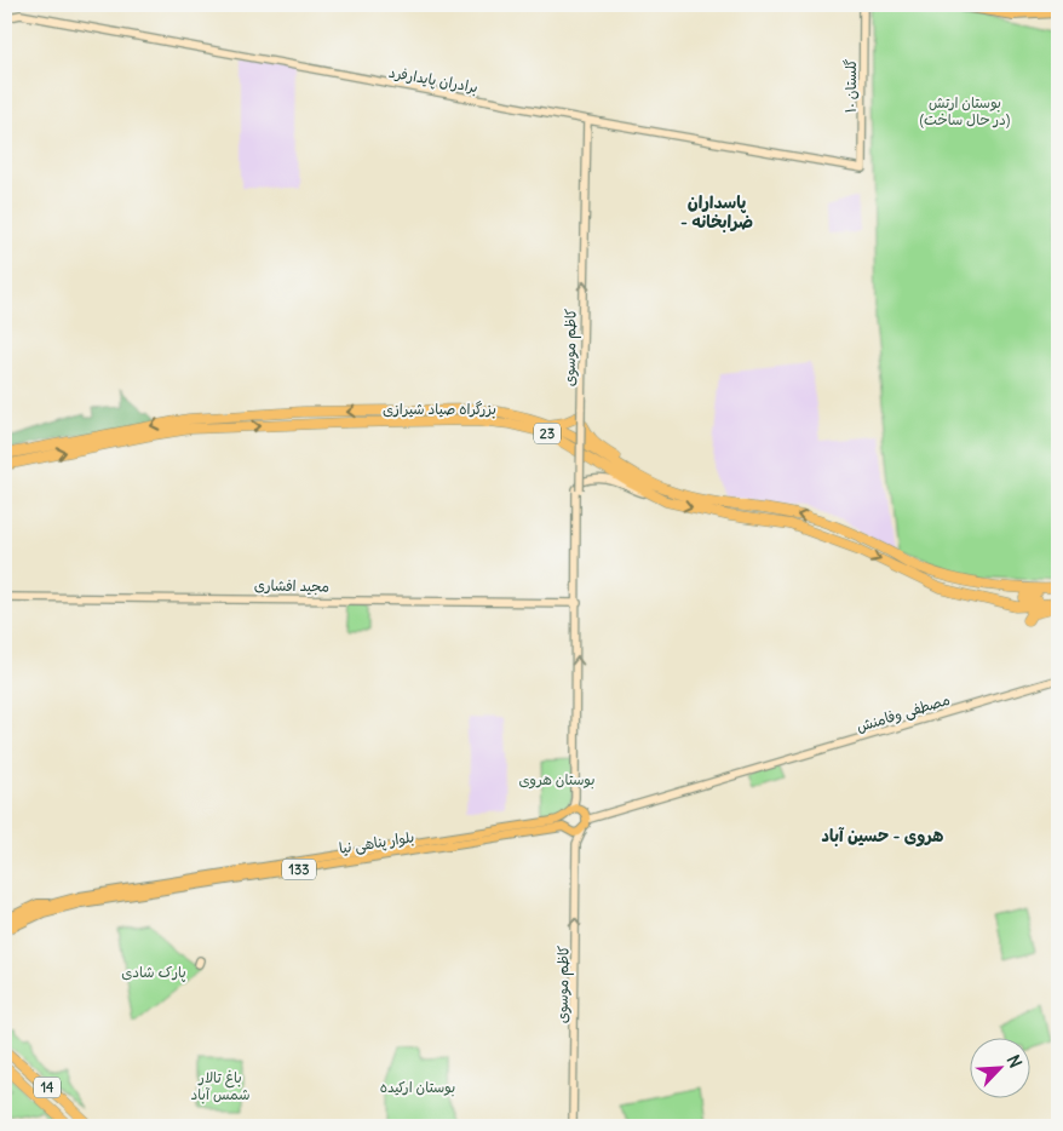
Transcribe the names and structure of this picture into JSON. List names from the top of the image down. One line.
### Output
{"streets":{"highway":["بزرگراه صیاد شیرازی","23","14"],"main road":["برادران پایدارفرد","گلستان ۱۰","کاظم موسوی","مجید افشاری","مصطفی وفامنش","بلوار پناهی نیا","133"]},"crossings":[["برادران پایدارفرد","گلستان ۱۰"],["برادران پایدارفرد","کاظم موسوی"],["کاظم موسوی","مجید افشاری"],["کاظم موسوی","بلوار پناهی نیا"]],"one_way":["کاظم موسوی"],"districts":["پاسداران - ضرابخانه","هروی - حسین آباد"],"parks":["بوستان ارتش (در حال ساخت)","بوستان هروی","پارک شادی","باغ تالار شمس آباد","بوستان ارکیده"],"north":"top right"}
